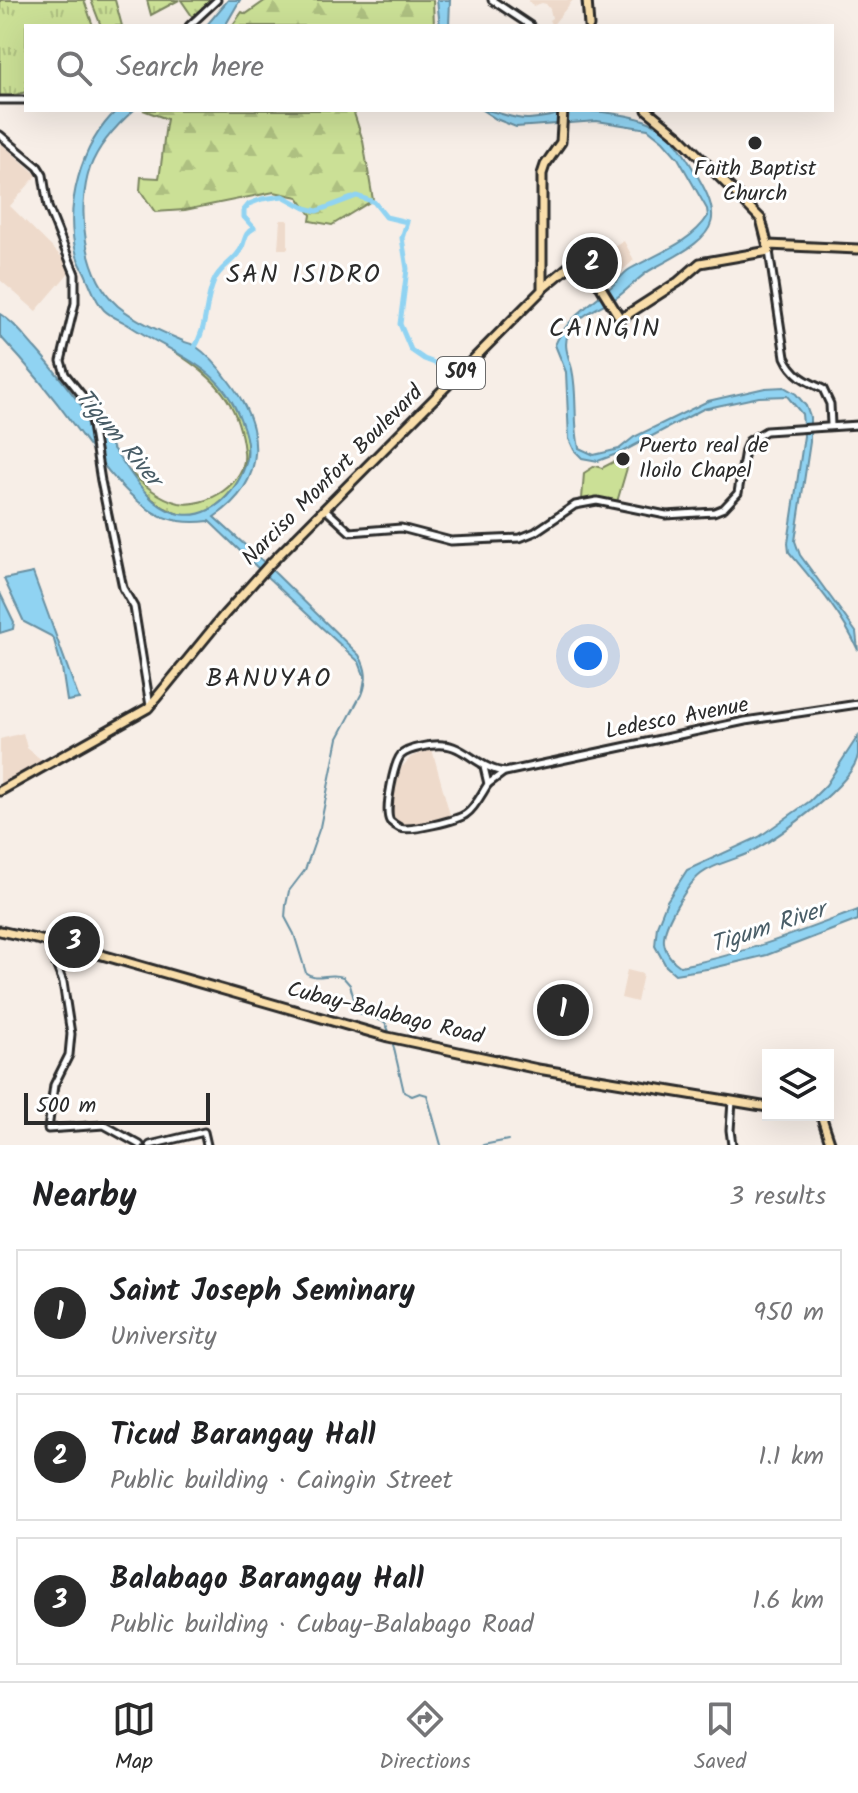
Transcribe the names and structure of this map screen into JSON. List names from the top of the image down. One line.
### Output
{"streets":{"main road":["509","Narciso Monfort Boulevard","Cubay-Balabago Road"],"street":["Ledesco Avenue"]},"districts":["SAN ISIDRO","CAINGIN","BANUYAO"],"water":["Tigum River"],"places":["Faith Baptist Church","Puerto real de Iloilo Chapel"],"scale_bar":"500 m","page":{"search":"Search here","pins":["2","3","1"],"scale":"500 m","heading":["Nearby","3 results"],"list":[{"mark":"1","name":"Saint Joseph Seminary","note":"University","value":"950 m"},{"mark":"2","name":"Ticud Barangay Hall","note":"Public building · Caingin Street","value":"1.1 km"},{"mark":"3","name":"Balabago Barangay Hall","note":"Public building · Cubay-Balabago Road","value":"1.6 km"}],"nav":["Map","Directions","Saved"]}}
